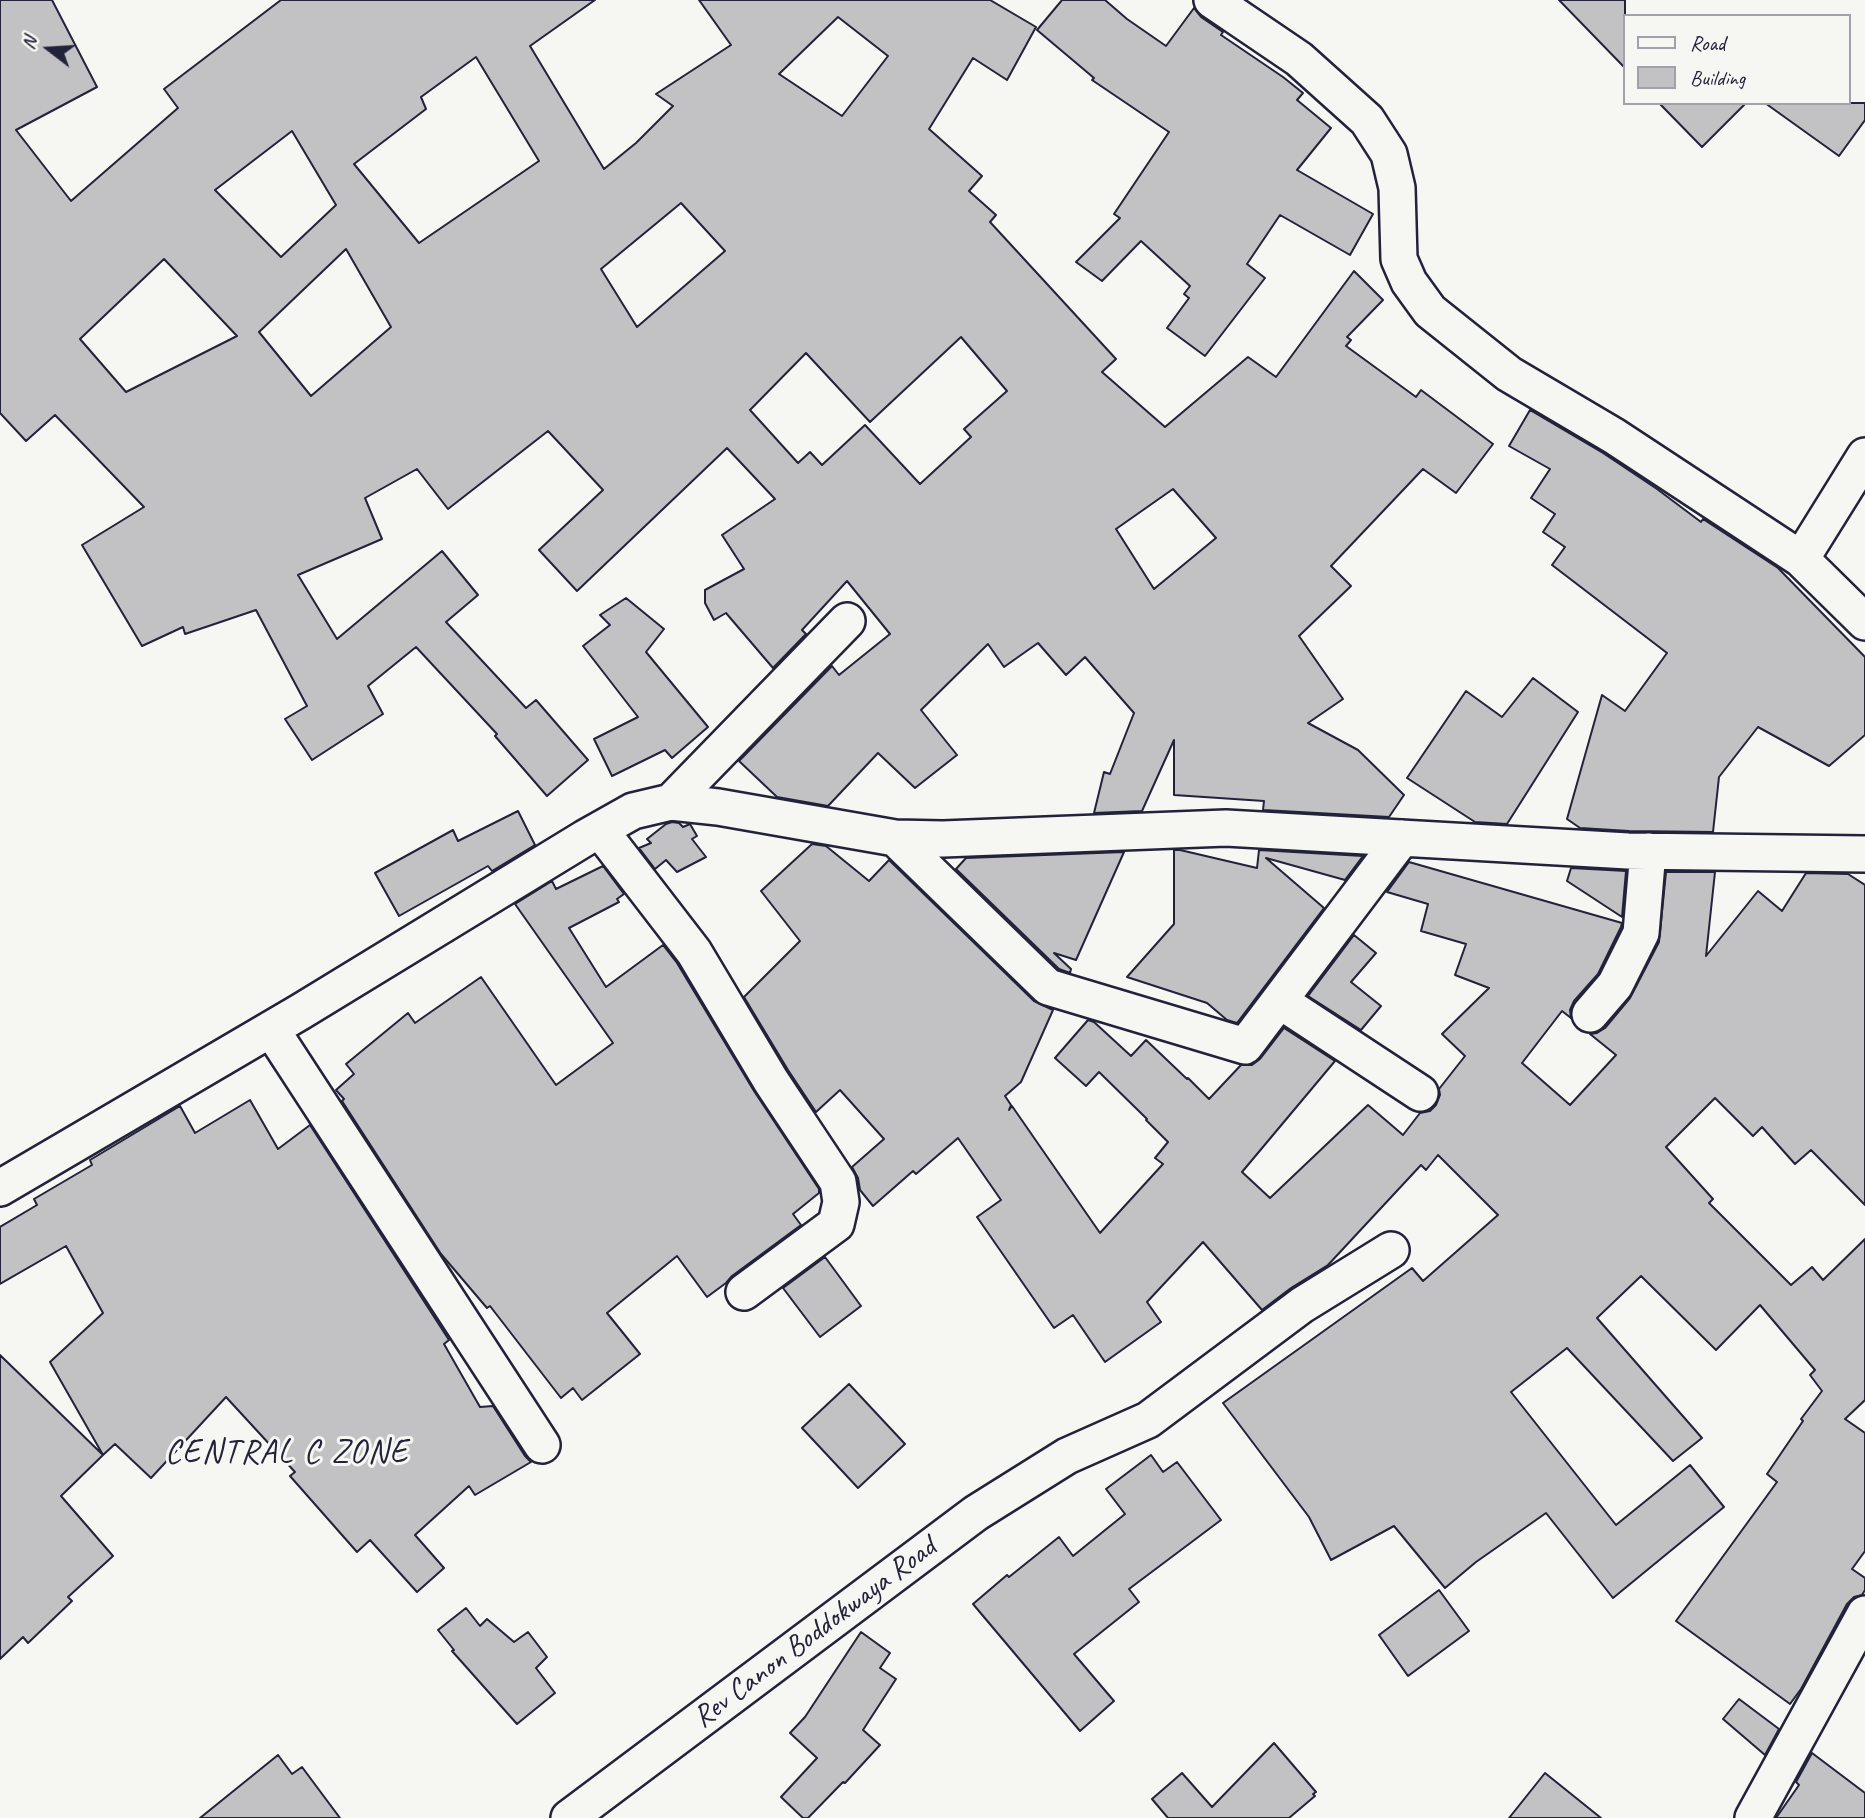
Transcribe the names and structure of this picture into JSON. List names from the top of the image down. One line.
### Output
{"streets":{"street":["Rev Canon Boddokwaya Road"]},"districts":["CENTRAL C ZONE"],"legend":["Road","Building"],"north":"left"}
